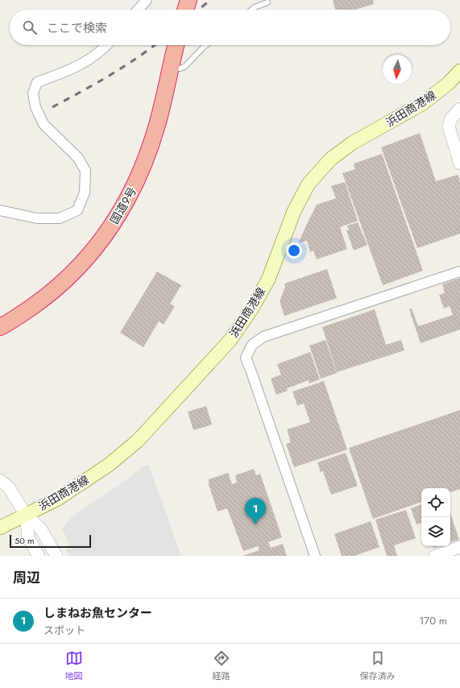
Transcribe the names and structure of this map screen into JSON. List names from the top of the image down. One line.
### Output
{"streets":{"highway":["国道9号"],"main road":["浜田商港線"]},"scale_bar":"50 m","north":"bottom","page":{"search":"ここで検索","pins":"1","scale":"50 m","heading":"周辺","list":[{"mark":"1","name":"しまねお魚センター","note":"スポット","value":"170 m"}],"nav":["地図","経路","保存済み"]}}
